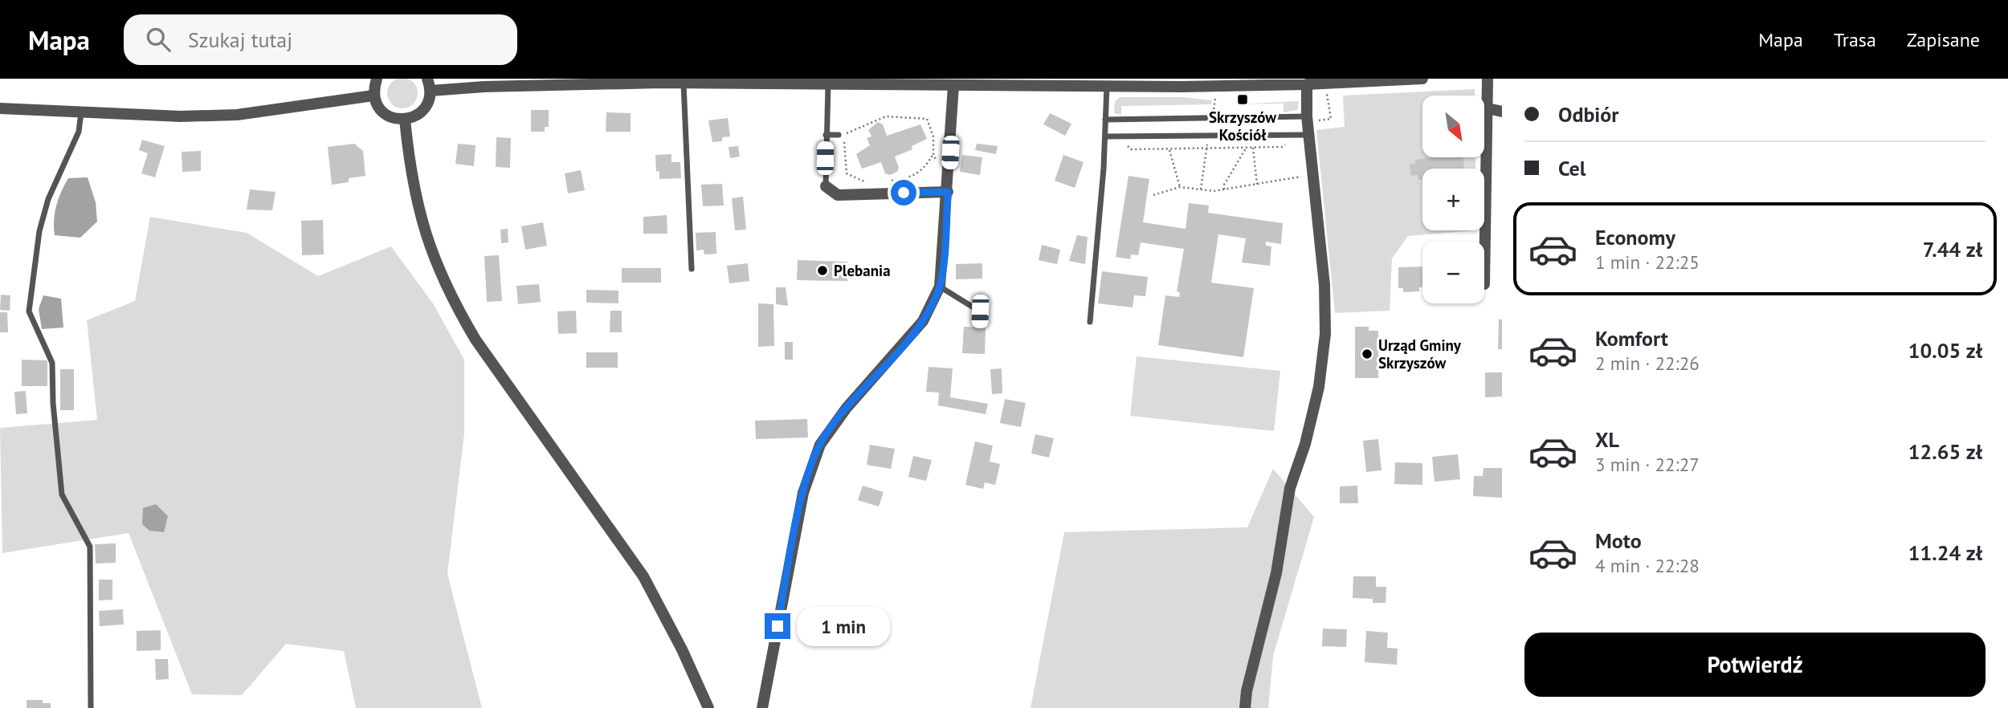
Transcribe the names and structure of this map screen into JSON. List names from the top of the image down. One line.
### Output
{"places":{"transit":["Skrzyszów Kościół"],"other":["Plebania","Urząd Gminy Skrzyszów"]},"north":"bottom right","page":{"header":"Mapa","search":"Szukaj tutaj","nav":["Mapa","Trasa","Zapisane"],"banner":["Odbiór","Cel"],"map_buttons":["+","−"],"list":[{"name":"Economy","note":"1 min · 22:25","value":"7.44 zł"},{"name":"Komfort","note":"2 min · 22:26","value":"10.05 zł"},{"name":"XL","note":"3 min · 22:27","value":"12.65 zł"},{"name":"Moto","note":"4 min · 22:28","value":"11.24 zł"}],"bubble":"1 min","buttons":"Potwierdź"}}
